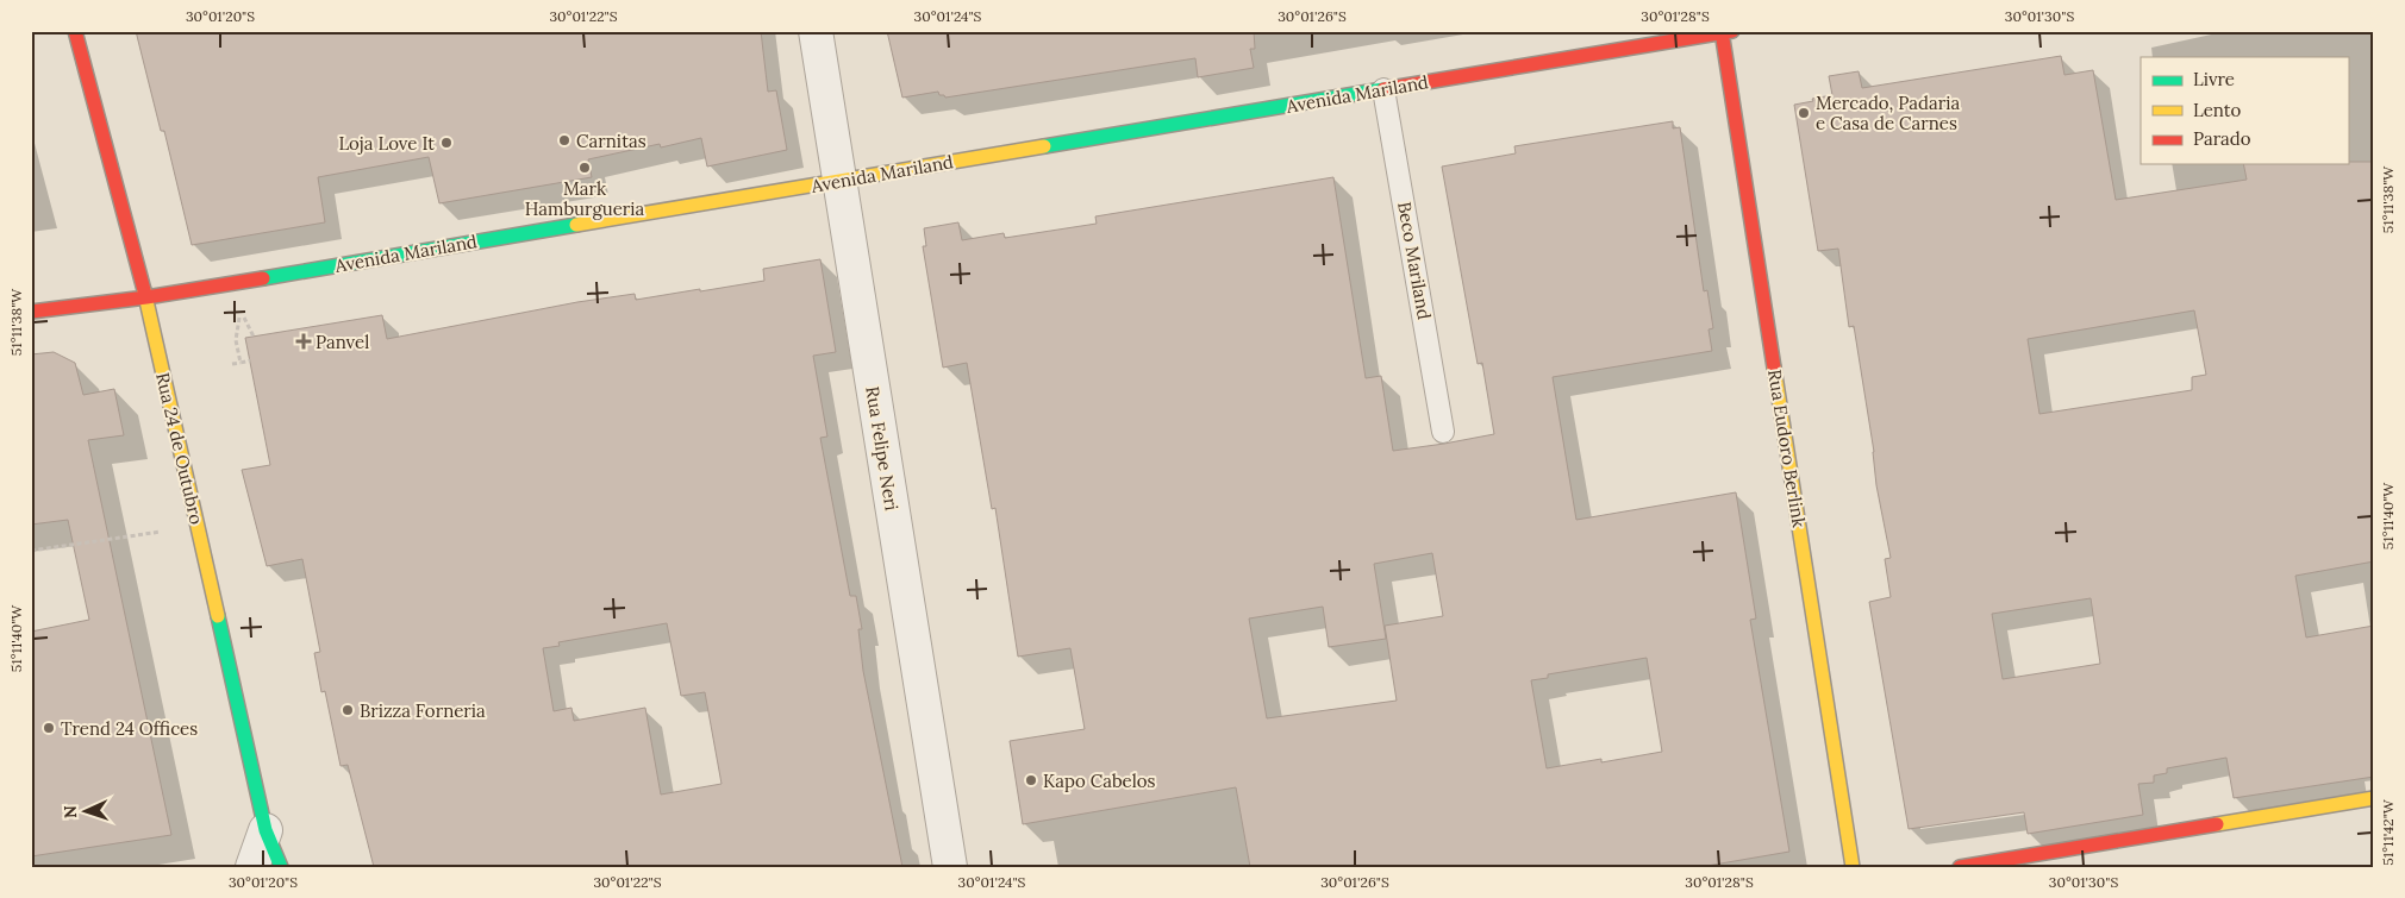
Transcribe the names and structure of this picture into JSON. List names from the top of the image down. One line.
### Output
{"streets":{"street":["Avenida Mariland","Rua 24 de Outubro","Rua Felipe Neri","Rua Eudoro Berlink"],"lane":["Beco Mariland"]},"crossings":[["Avenida Mariland","Beco Mariland"],["Avenida Mariland","Rua 24 de Outubro"],["Avenida Mariland","Rua Felipe Neri"],["Avenida Mariland","Rua Eudoro Berlink"]],"places":{"other":["Mercado, Padaria e Casa de Carnes","Carnitas","Loja Love It","Mark Hamburgueria","Brizza Forneria","Trend 24 Offices","Kapo Cabelos"],"health":["Panvel"]},"legend":["Livre","Lento","Parado"],"north":"left","coordinates":["30°01'20\"S","30°01'22\"S","30°01'24\"S","30°01'26\"S","30°01'28\"S","30°01'30\"S","51°11'38\"W","51°11'40\"W","51°11'42\"W"]}
